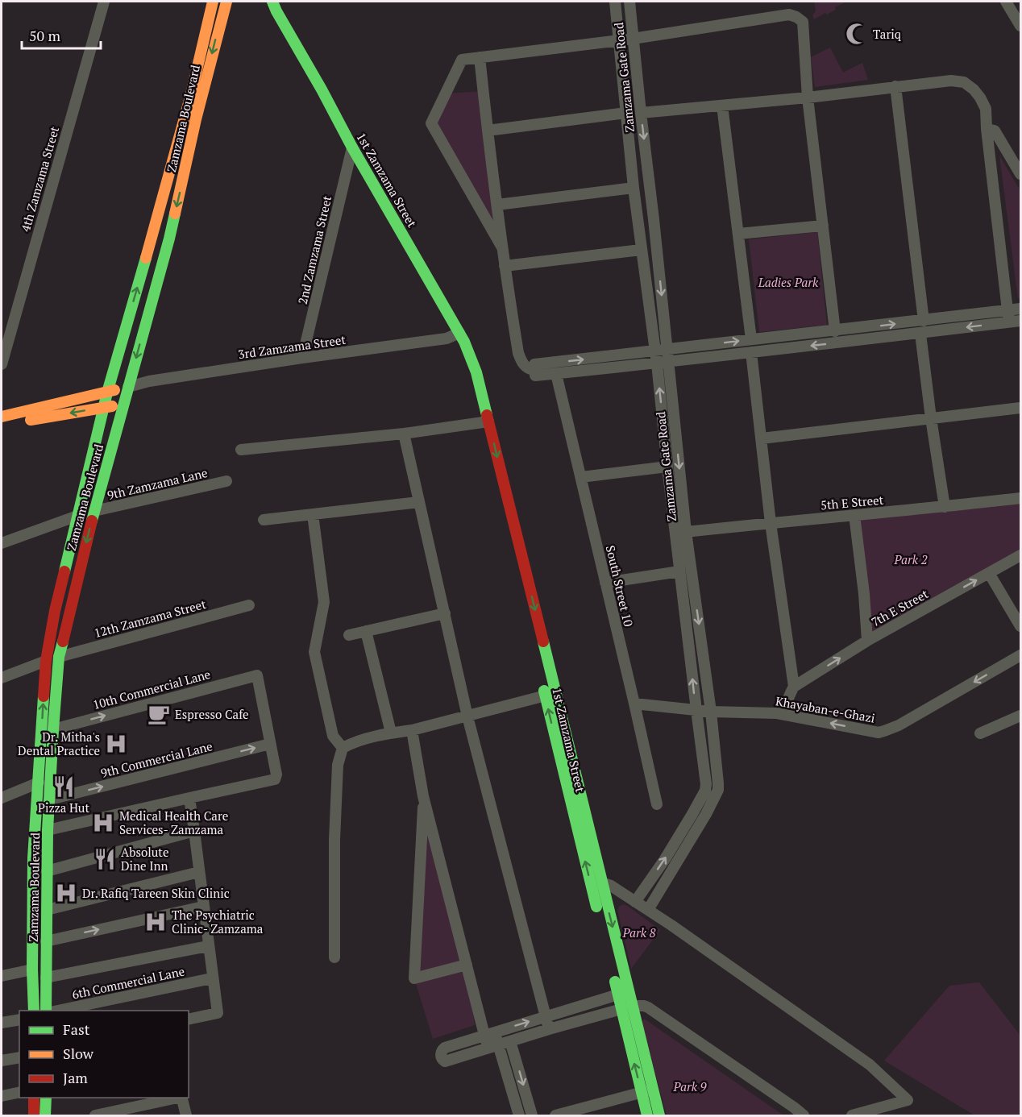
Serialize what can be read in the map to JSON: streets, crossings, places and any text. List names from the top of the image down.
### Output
{
  "streets": {
    "main road": ["Zamzama Boulevard", "1st Zamzama Street"],
    "street": [
      "Zamzama Gate Road",
      "4th Zamzama Street",
      "2nd Zamzama Street",
      "3rd Zamzama Street",
      "9th Zamzama Lane",
      "5th E Street",
      "South Street 10",
      "7th E Street",
      "12th Zamzama Street",
      "10th Commercial Lane",
      "Khayaban-e-Ghazi",
      "9th Commercial Lane",
      "6th Commercial Lane"
    ]
  },
  "crossings": [
    ["Zamzama Gate Road", "5th E Street"],
    ["Zamzama Gate Road", "Khayaban-e-Ghazi"],
    ["Zamzama Boulevard", "3rd Zamzama Street"],
    ["Zamzama Boulevard", "9th Zamzama Lane"],
    ["Zamzama Boulevard", "12th Zamzama Street"],
    ["Zamzama Boulevard", "10th Commercial Lane"],
    ["Zamzama Boulevard", "9th Commercial Lane"],
    ["1st Zamzama Street", "2nd Zamzama Street"],
    ["1st Zamzama Street", "3rd Zamzama Street"],
    ["2nd Zamzama Street", "3rd Zamzama Street"],
    ["South Street 10", "Khayaban-e-Ghazi"],
    ["10th Commercial Lane", "9th Commercial Lane"]
  ],
  "one_way": ["7th E Street", "Khayaban-e-Ghazi"],
  "parks": [
    "Ladies Park",
    "Park 2",
    "Park 8",
    "Park 9"
  ],
  "places": {
    "mosque": ["Tariq"],
    "cafe": ["Espresso Cafe"],
    "hospital": [
      "Dr. Mitha's Dental Practice",
      "Medical Health Care Services- Zamzama",
      "Dr. Rafiq Tareen Skin Clinic",
      "The Psychiatric Clinic- Zamzama"
    ],
    "restaurant": ["Pizza Hut", "Absolute Dine Inn"]
  },
  "legend": ["Fast", "Slow", "Jam"],
  "scale_bar": "50 m"
}
